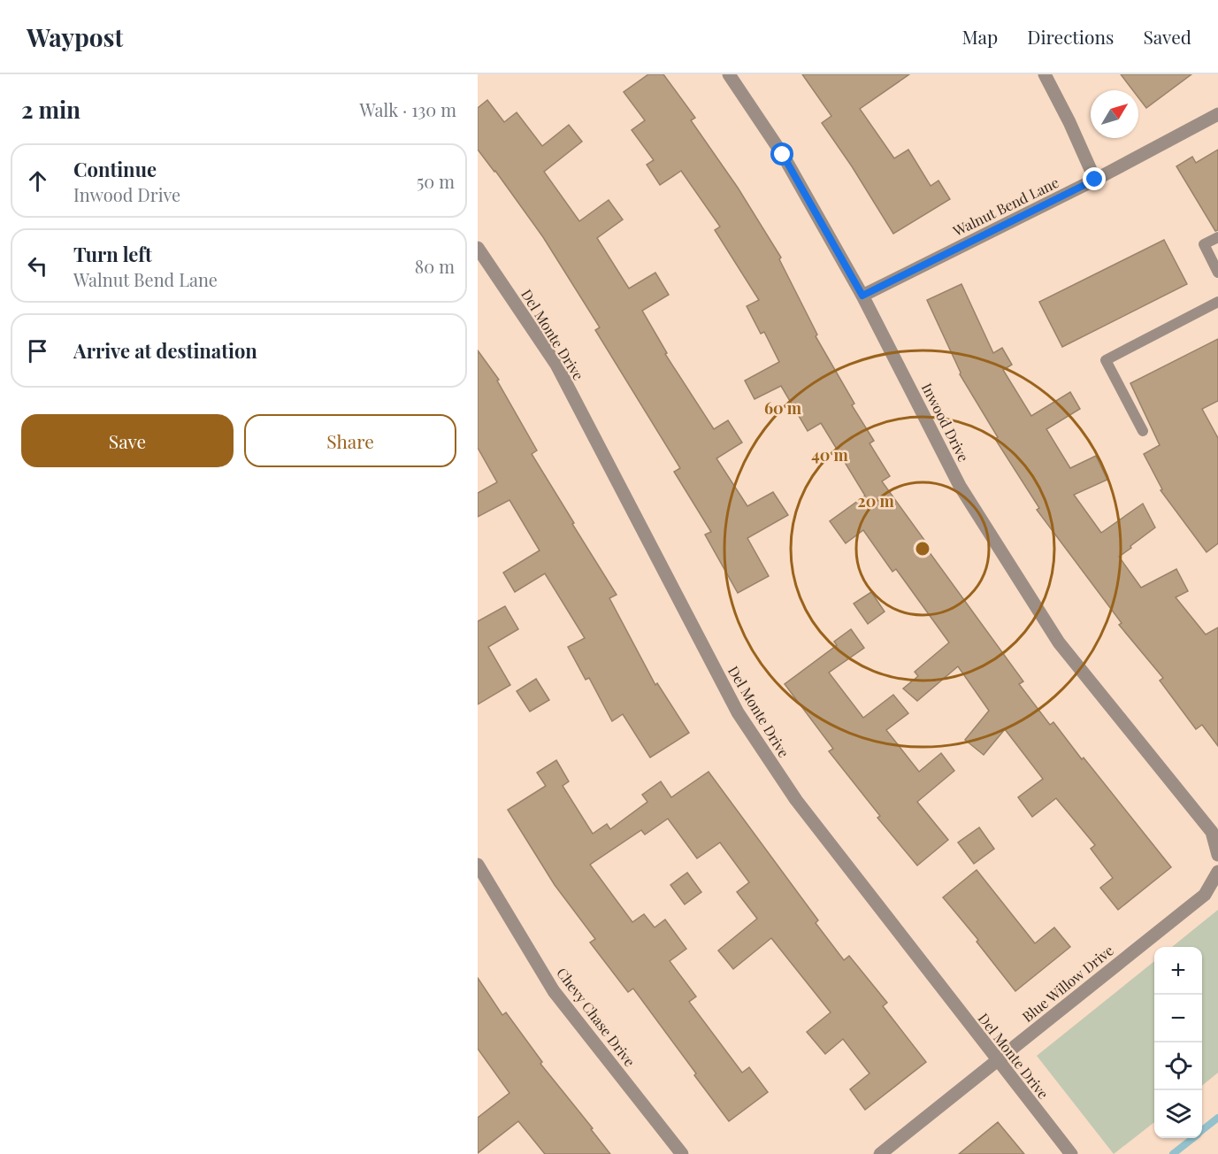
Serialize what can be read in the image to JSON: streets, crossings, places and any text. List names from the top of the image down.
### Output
{
  "streets": {
    "street": [
      "Walnut Bend Lane",
      "Del Monte Drive",
      "Inwood Drive",
      "Blue Willow Drive",
      "Chevy Chase Drive"
    ]
  },
  "crossings": [
    ["Walnut Bend Lane", "Inwood Drive"],
    ["Del Monte Drive", "Blue Willow Drive"]
  ],
  "north": "top right",
  "page": {
    "header": "Waypost",
    "nav": ["Map", "Directions", "Saved"],
    "heading": ["2 min", "Walk · 130 m"],
    "list": [
      ["Continue", "Inwood Drive", "50 m"],
      ["Turn left", "Walnut Bend Lane", "80 m"],
      "Arrive at destination"
    ],
    "buttons": ["Save", "Share"],
    "map_buttons": ["+", "−"]
  },
  "rings": ["60 m", "40 m", "20 m"]
}
